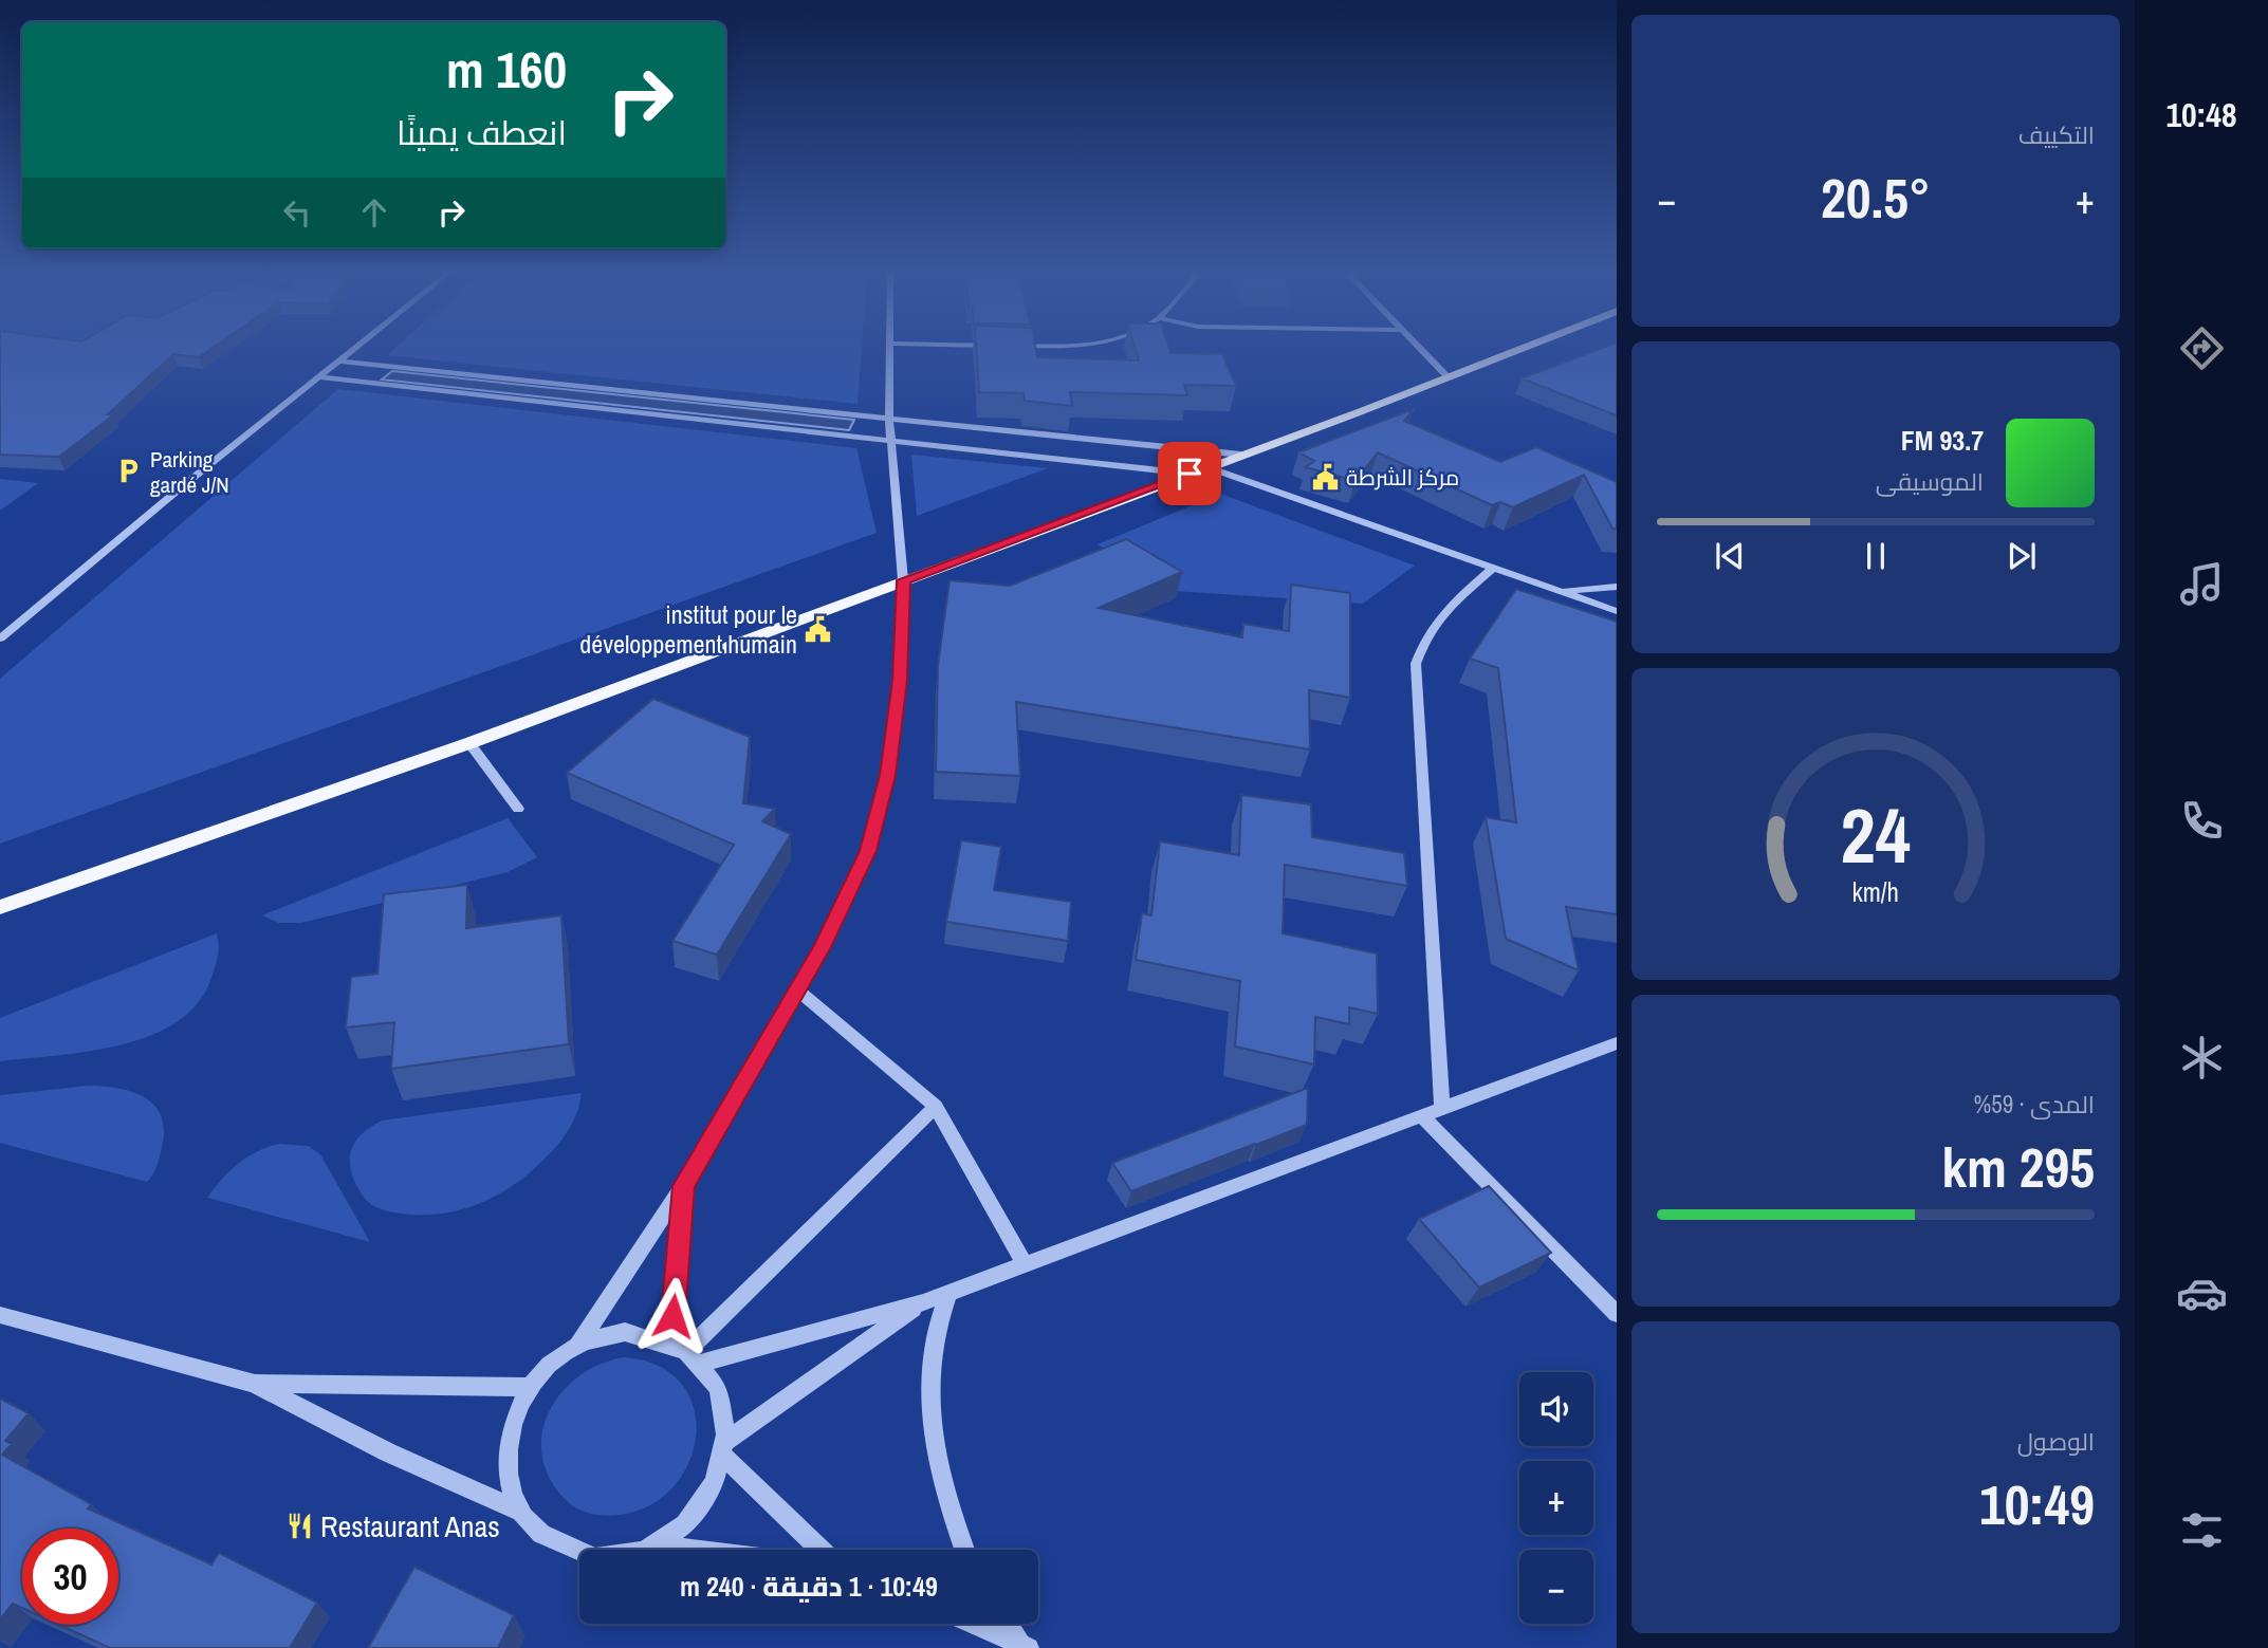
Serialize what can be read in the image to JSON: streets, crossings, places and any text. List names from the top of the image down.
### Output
{
  "places": {
    "parking": ["Parking gardé J/N"],
    "public building": ["مركز الشرطة", "institut pour le développement humain"],
    "restaurant": ["Restaurant Anas"]
  },
  "page": {
    "tabs": "10:48",
    "tile": [
      "التكييف",
      ["المدى · 59%", "295 km"],
      ["الوصول", "10:49"]
    ],
    "turn": ["160 m", "انعطف يمينًا"],
    "heat": ["−", "20.5°", "+"],
    "song": ["93.7 FM", "الموسيقى"],
    "map_buttons": ["+", "−"],
    "limit": "30",
    "trip": "10:49 · 1 دقيقة · 240 m",
    "gauge": ["24", "km/h"]
  }
}
